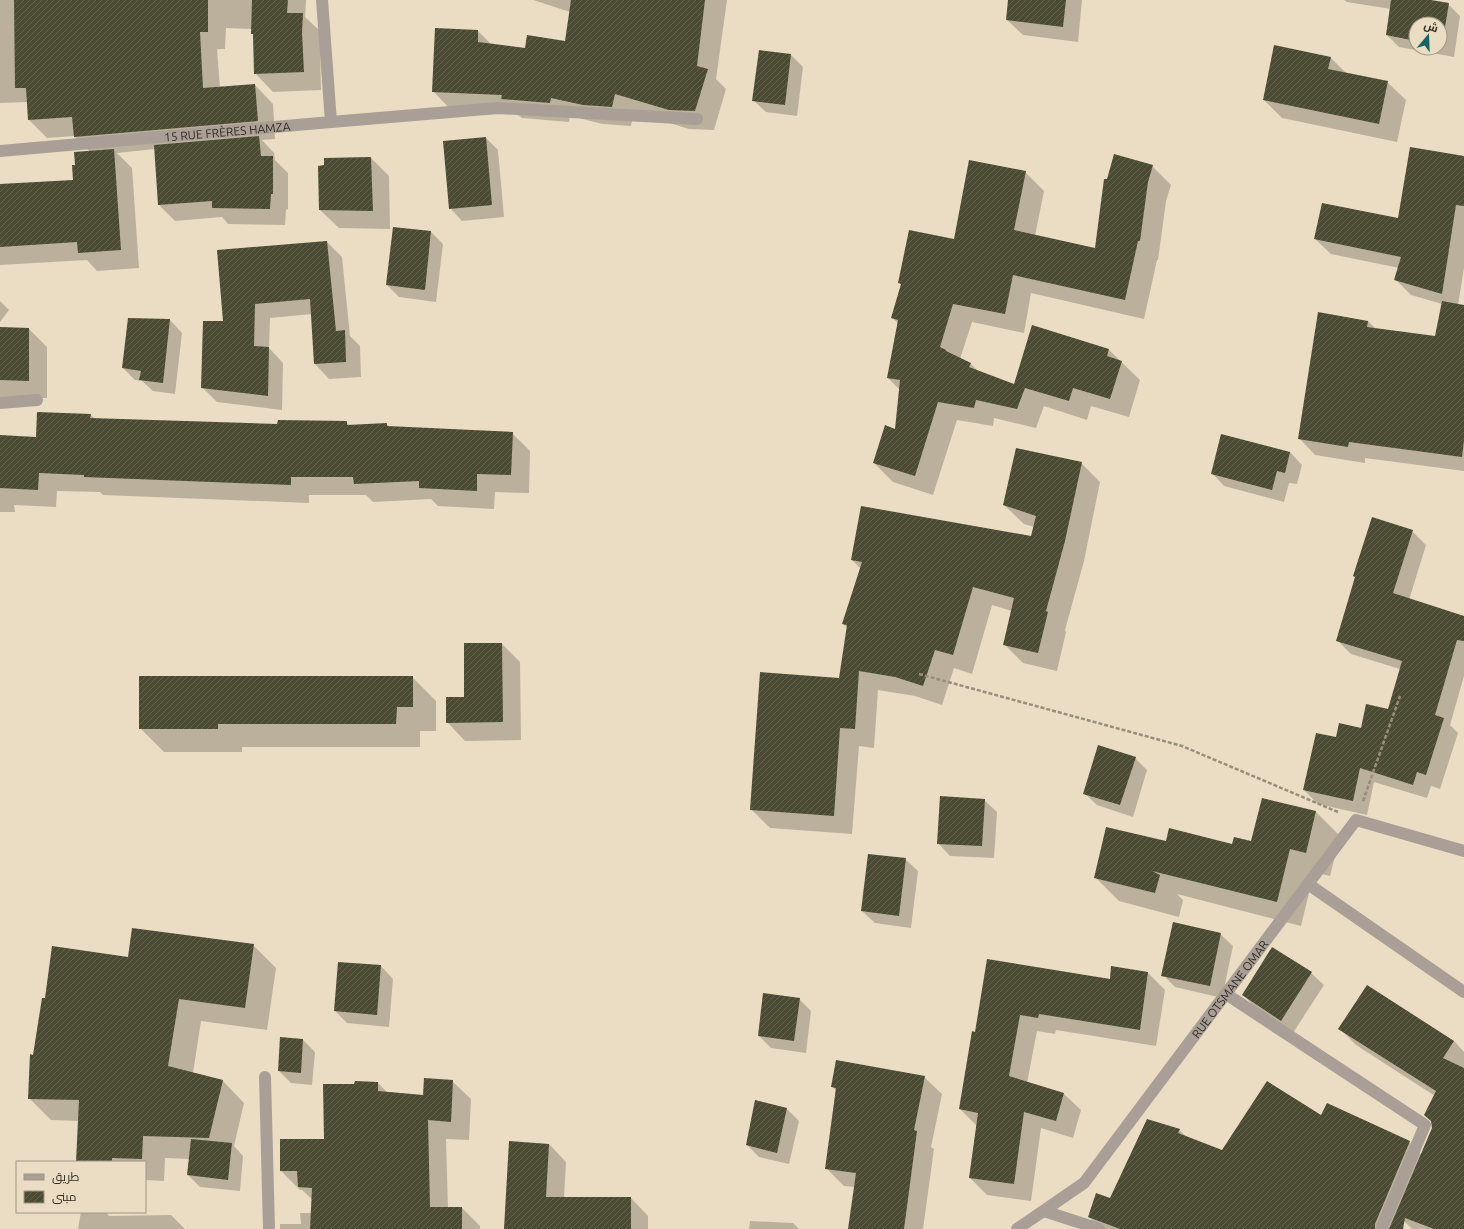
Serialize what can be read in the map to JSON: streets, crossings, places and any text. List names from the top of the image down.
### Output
{
  "streets": {
    "street": ["15 RUE FRÈRES HAMZA", "RUE OTSMANE OMAR"]
  },
  "legend": ["طريق", "مبنى"],
  "north": "top"
}
